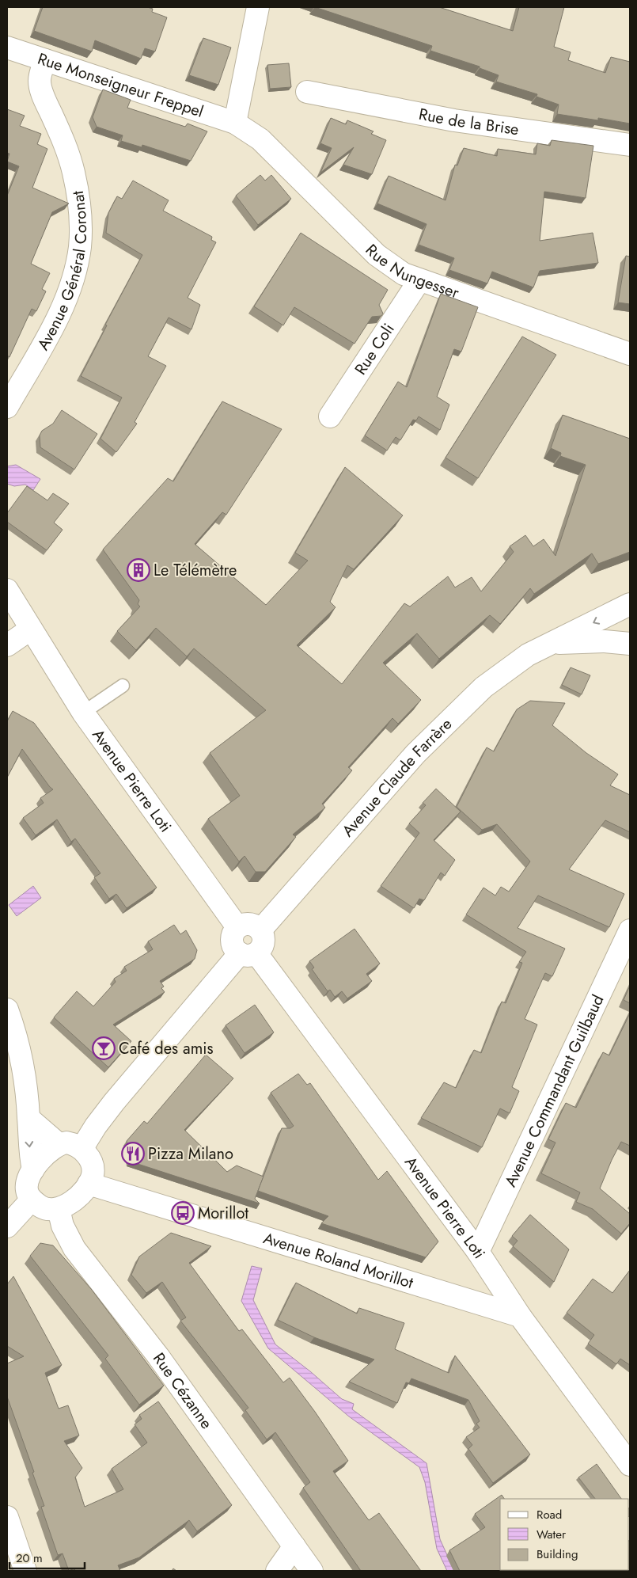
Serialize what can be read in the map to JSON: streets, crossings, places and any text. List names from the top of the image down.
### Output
{
  "streets": {
    "street": [
      "Rue Monseigneur Freppel",
      "Rue de la Brise",
      "Rue Nungesser",
      "Avenue Général Coronat",
      "Rue Coli",
      "Avenue Claude Farrère",
      "Avenue Pierre Loti",
      "Avenue Commandant Guilbaud",
      "Avenue Roland Morillot",
      "Rue Cézanne"
    ]
  },
  "crossings": [
    ["Rue Monseigneur Freppel", "Rue Nungesser"],
    ["Rue Monseigneur Freppel", "Avenue Général Coronat"],
    ["Rue Nungesser", "Rue Coli"],
    ["Avenue Claude Farrère", "Avenue Pierre Loti"],
    ["Avenue Pierre Loti", "Avenue Commandant Guilbaud"],
    ["Avenue Pierre Loti", "Avenue Roland Morillot"],
    ["Avenue Roland Morillot", "Rue Cézanne"]
  ],
  "places": {
    "building": ["Le Télémètre"],
    "bar": ["Café des amis"],
    "restaurant": ["Pizza Milano"],
    "bus stop": ["Morillot"]
  },
  "legend": ["Road", "Water", "Building"],
  "scale_bar": "20 m"
}
